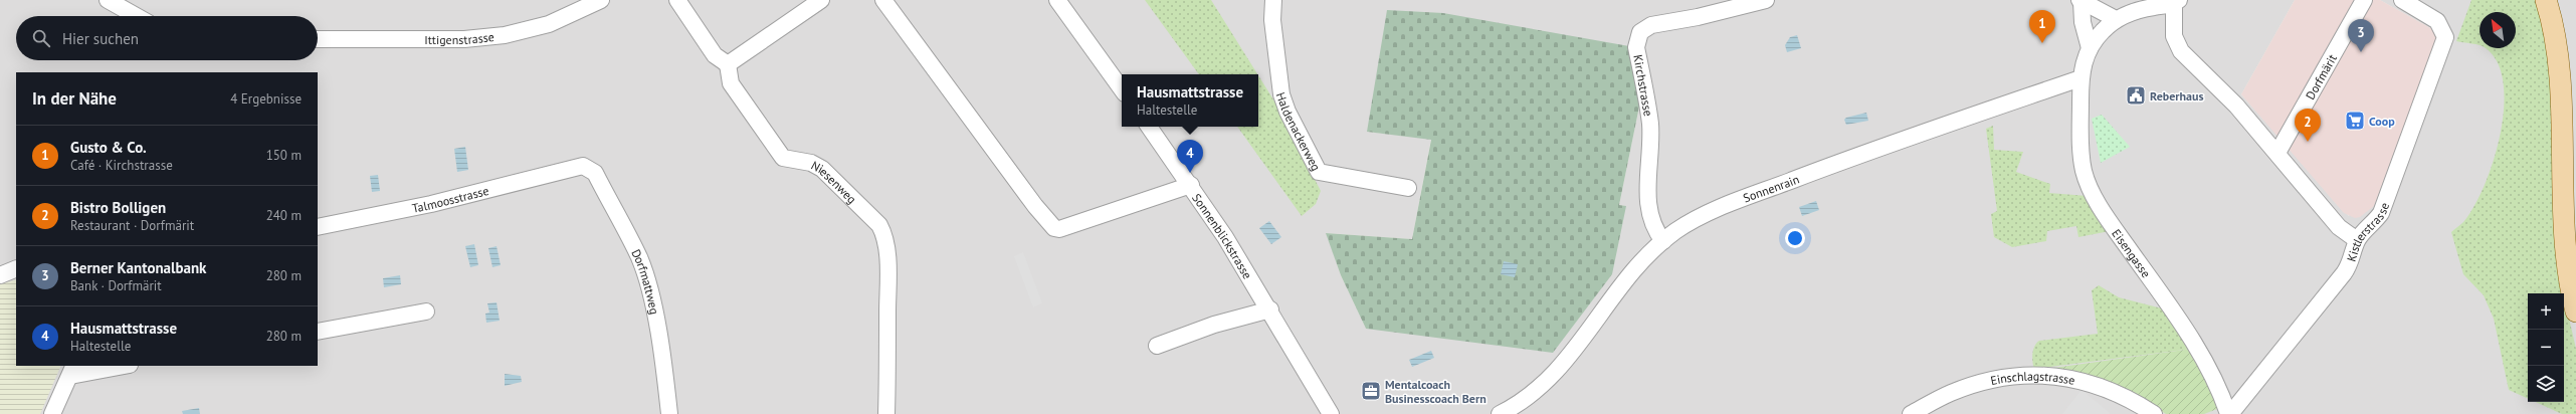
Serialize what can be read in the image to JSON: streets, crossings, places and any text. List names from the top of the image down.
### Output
{
  "streets": {
    "street": [
      "Ittigenstrasse",
      "Dorfmärit",
      "Kirchstrasse",
      "Haldenackerweg",
      "Niesenweg",
      "Sonnenrain",
      "Talmoosstrasse",
      "Kistlerstrasse",
      "Sonnenblickstrasse",
      "Eisengasse",
      "Dorfmattweg",
      "Einschlagstrasse"
    ]
  },
  "crossings": [
    ["Kirchstrasse", "Sonnenrain"],
    ["Sonnenrain", "Eisengasse"],
    ["Talmoosstrasse", "Dorfmattweg"],
    ["Kistlerstrasse", "Eisengasse"]
  ],
  "places": {
    "public building": ["Reberhaus"],
    "supermarket": ["Coop"],
    "office": ["Mentalcoach Businesscoach Bern"]
  },
  "north": "top left",
  "page": {
    "pins": [
      "1",
      "3",
      "2",
      "4"
    ],
    "search": "Hier suchen",
    "heading": ["In der Nähe", "4 Ergebnisse"],
    "popup": ["Hausmattstrasse", "Haltestelle"],
    "list": [
      {
        "mark": "1",
        "name": "Gusto & Co.",
        "note": "Café · Kirchstrasse",
        "value": "150 m"
      },
      {
        "mark": "2",
        "name": "Bistro Bolligen",
        "note": "Restaurant · Dorfmärit",
        "value": "240 m"
      },
      {
        "mark": "3",
        "name": "Berner Kantonalbank",
        "note": "Bank · Dorfmärit",
        "value": "280 m"
      },
      {
        "mark": "4",
        "name": "Hausmattstrasse",
        "note": "Haltestelle",
        "value": "280 m"
      }
    ],
    "map_buttons": ["+", "−"]
  }
}
